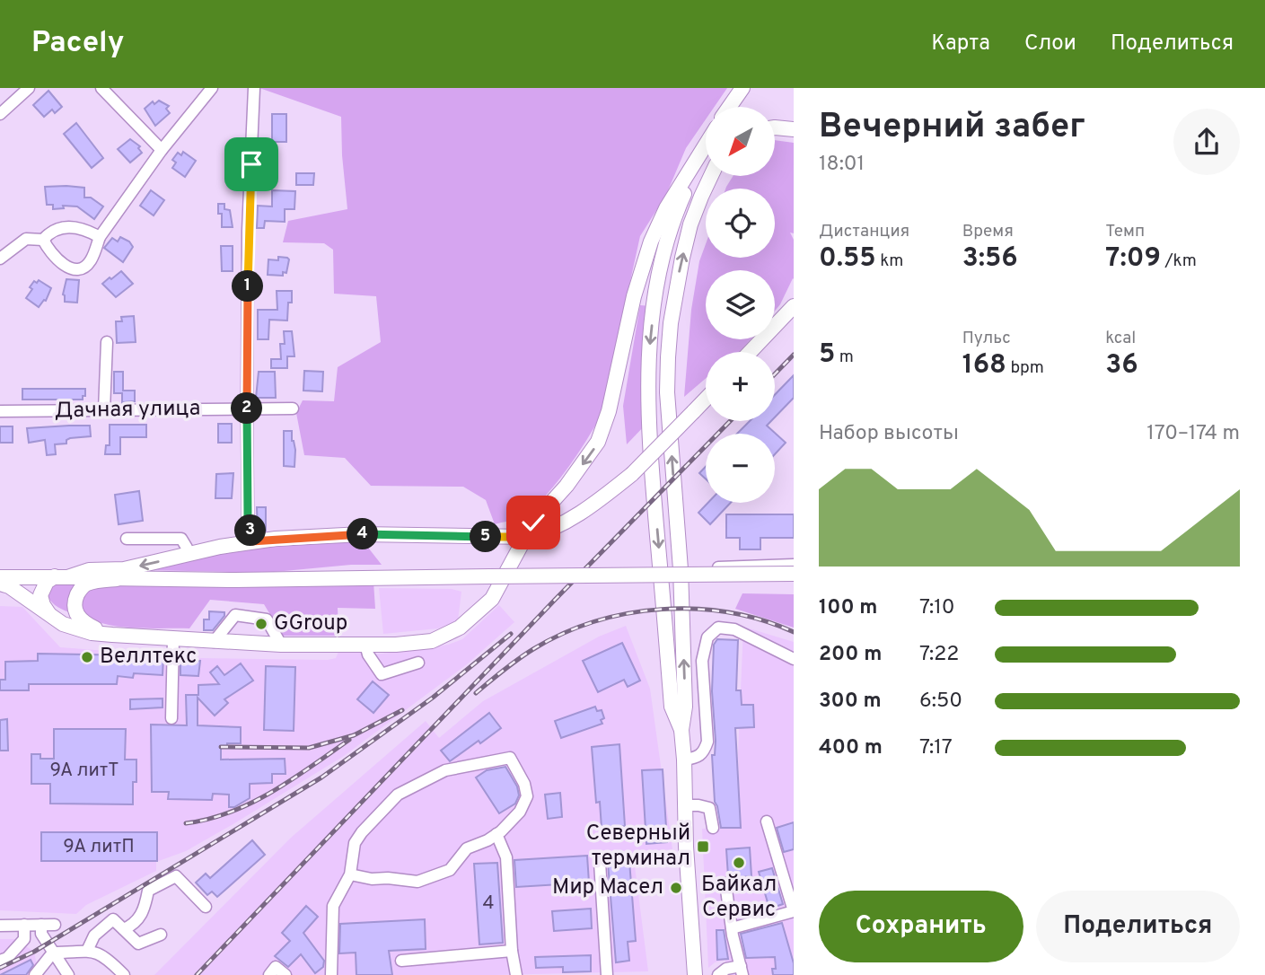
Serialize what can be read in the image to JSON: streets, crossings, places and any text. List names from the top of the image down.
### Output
{
  "streets": {
    "street": ["Дачная улица"]
  },
  "places": {
    "other": [
      "GGroup",
      "Веллтекс",
      "Байкал Сервис",
      "Мир Масел"
    ],
    "transit": ["Северный терминал"]
  },
  "house_numbers": ["9А литТ", "9А литП", "4"],
  "north": "bottom left",
  "page": {
    "header": "Pacely",
    "nav": ["Карта", "Слои", "Поделиться"],
    "heading": ["Вечерний забег", "18:01"],
    "map_buttons": ["+", "−"],
    "stats": [
      ["Дистанция", "0.55 km"],
      ["Время", "3:56"],
      ["Темп", "7:09 /km"],
      ["5 m"],
      ["Пульс", "168 bpm"],
      ["kcal", "36"]
    ],
    "pins": [
      "1",
      "2",
      "3",
      "4",
      "5"
    ],
    "chart": ["Набор высоты", "170–174 m"],
    "list": [
      {
        "name": "100 m",
        "note": "7:10"
      },
      {
        "name": "200 m",
        "note": "7:22"
      },
      {
        "name": "300 m",
        "note": "6:50"
      },
      {
        "name": "400 m",
        "note": "7:17"
      }
    ],
    "buttons": ["Сохранить", "Поделиться"]
  }
}
